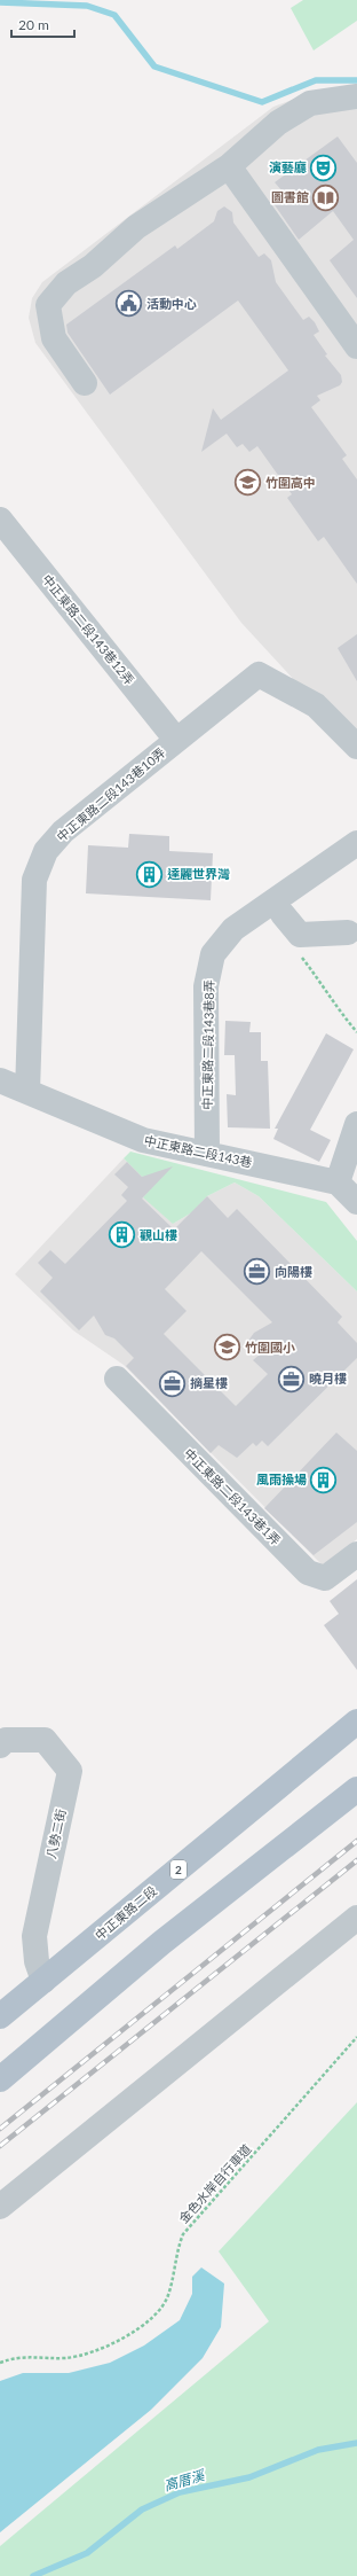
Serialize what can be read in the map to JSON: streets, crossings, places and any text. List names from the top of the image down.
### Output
{
  "streets": {
    "main road": ["2", "中正東路二段"],
    "street": [
      "中正東路二段143巷12弄",
      "中正東路二段143巷10弄",
      "中正東路二段143巷8弄",
      "中正東路二段143巷",
      "中正東路二段143巷1弄",
      "八勢二街"
    ],
    "path": ["金色水岸自行車道"]
  },
  "crossings": [
    ["中正東路二段143巷12弄", "中正東路二段143巷10弄"],
    ["中正東路二段143巷10弄", "中正東路二段143巷"],
    ["中正東路二段143巷8弄", "中正東路二段143巷"],
    ["八勢二街", "中正東路二段"]
  ],
  "water": ["高厝溪"],
  "places": {
    "theatre": ["演藝廳"],
    "library": ["圖書館"],
    "public building": ["活動中心"],
    "school or university": ["竹圍高中", "竹圍國小"],
    "building": ["達麗世界灣", "觀山樓", "風雨操場"],
    "office": ["向陽樓", "曉月樓", "摘星樓"]
  },
  "scale_bar": "20 m"
}
